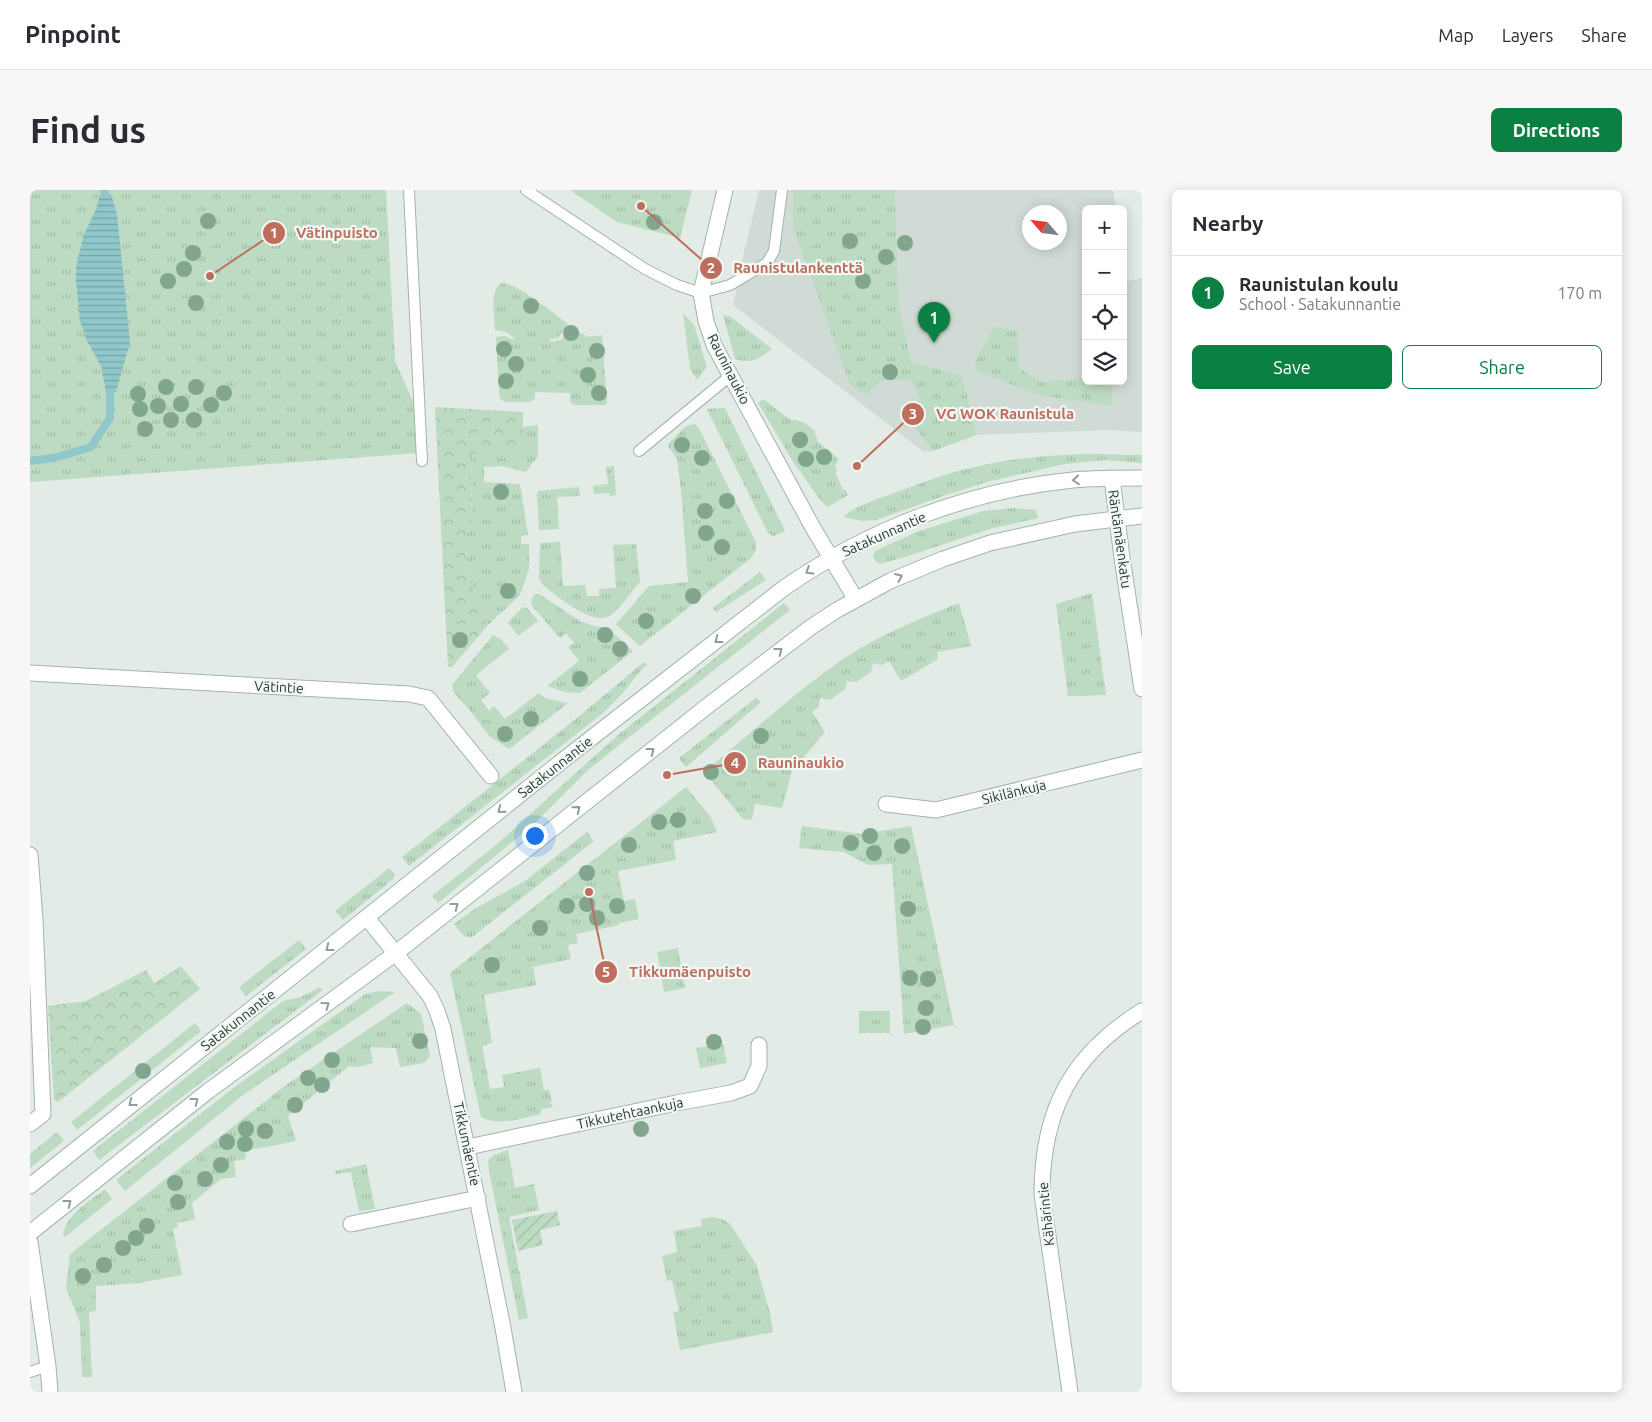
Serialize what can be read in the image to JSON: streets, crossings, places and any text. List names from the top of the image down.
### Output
{
  "streets": {
    "street": [
      "Rauninaukio",
      "Satakunnantie",
      "Räntämäenkatu",
      "Vätintie",
      "Sikilänkuja",
      "Tikkutehtaankuja",
      "Tikkumäentie",
      "Kähärintie"
    ]
  },
  "crossings": [
    ["Rauninaukio", "Satakunnantie"],
    ["Satakunnantie", "Räntämäenkatu"],
    ["Satakunnantie", "Tikkumäentie"],
    ["Tikkutehtaankuja", "Tikkumäentie"]
  ],
  "places": [
    "Raunistulankenttä",
    "Vätinpuisto",
    "VG WOK Raunistula",
    "Rauninaukio",
    "Tikkumäenpuisto"
  ],
  "north": "top left",
  "page": {
    "header": "Pinpoint",
    "nav": ["Map", "Layers", "Share"],
    "buttons": [
      "Directions",
      ["Save", "Share"]
    ],
    "title": "Find us",
    "heading": "Nearby",
    "map_buttons": ["+", "−"],
    "list": [
      {
        "mark": "1",
        "name": "Raunistulan koulu",
        "note": "School · Satakunnantie",
        "value": "170 m"
      }
    ],
    "pins": "1"
  }
}
